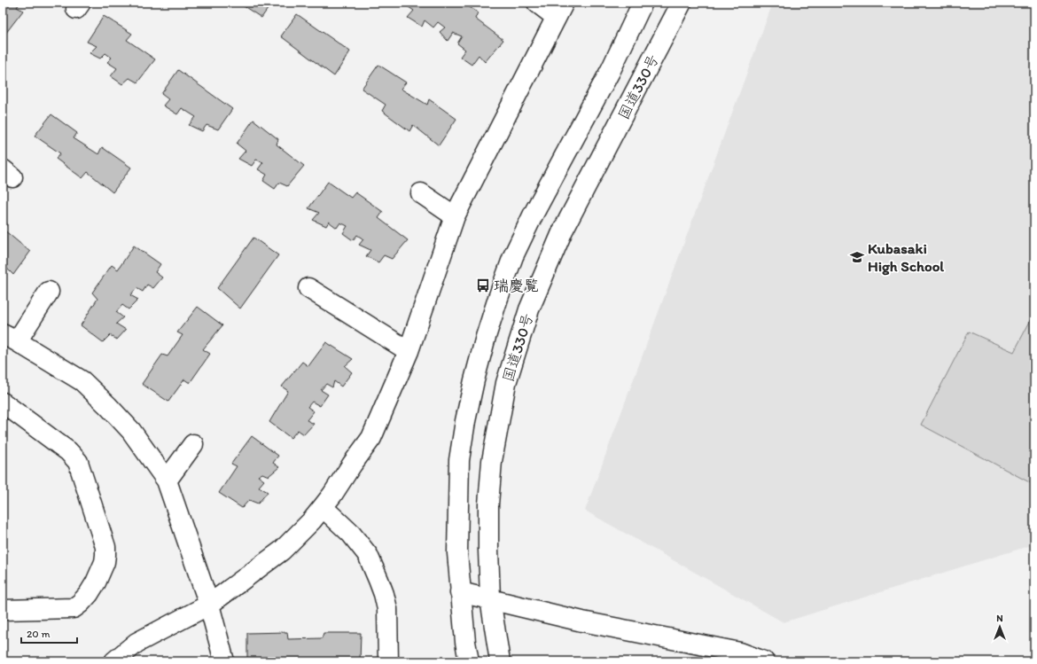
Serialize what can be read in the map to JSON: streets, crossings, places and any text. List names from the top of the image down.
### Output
{
  "streets": {
    "main road": ["国道330号"]
  },
  "places": {
    "school or university": ["Kubasaki High School"],
    "bus stop": ["瑞慶覧"]
  },
  "scale_bar": "20 m",
  "north": "top"
}
